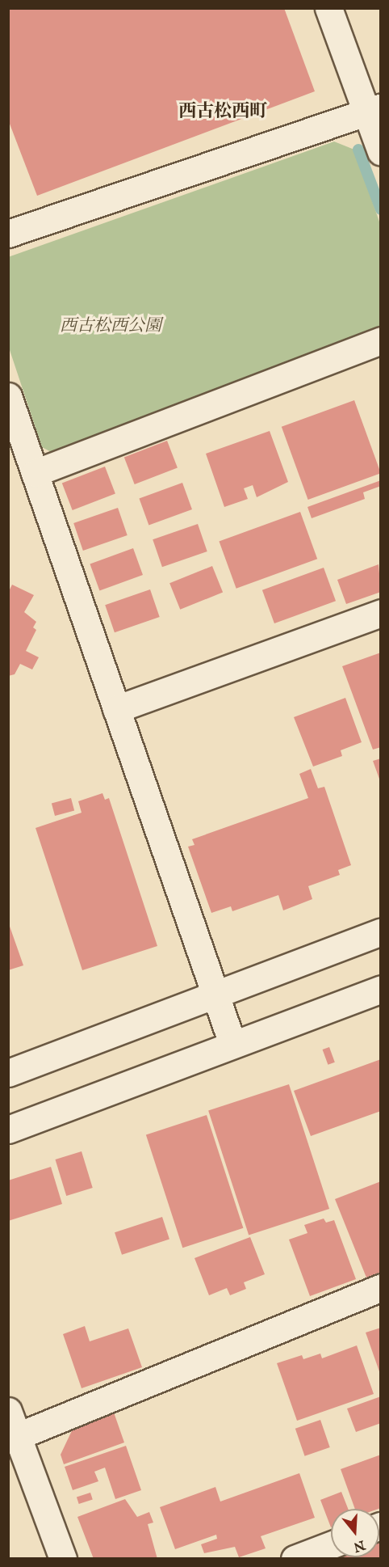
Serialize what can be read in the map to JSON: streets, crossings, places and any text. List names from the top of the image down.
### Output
{
  "districts": ["西古松西町"],
  "parks": ["西古松西公園"],
  "north": "bottom"
}
